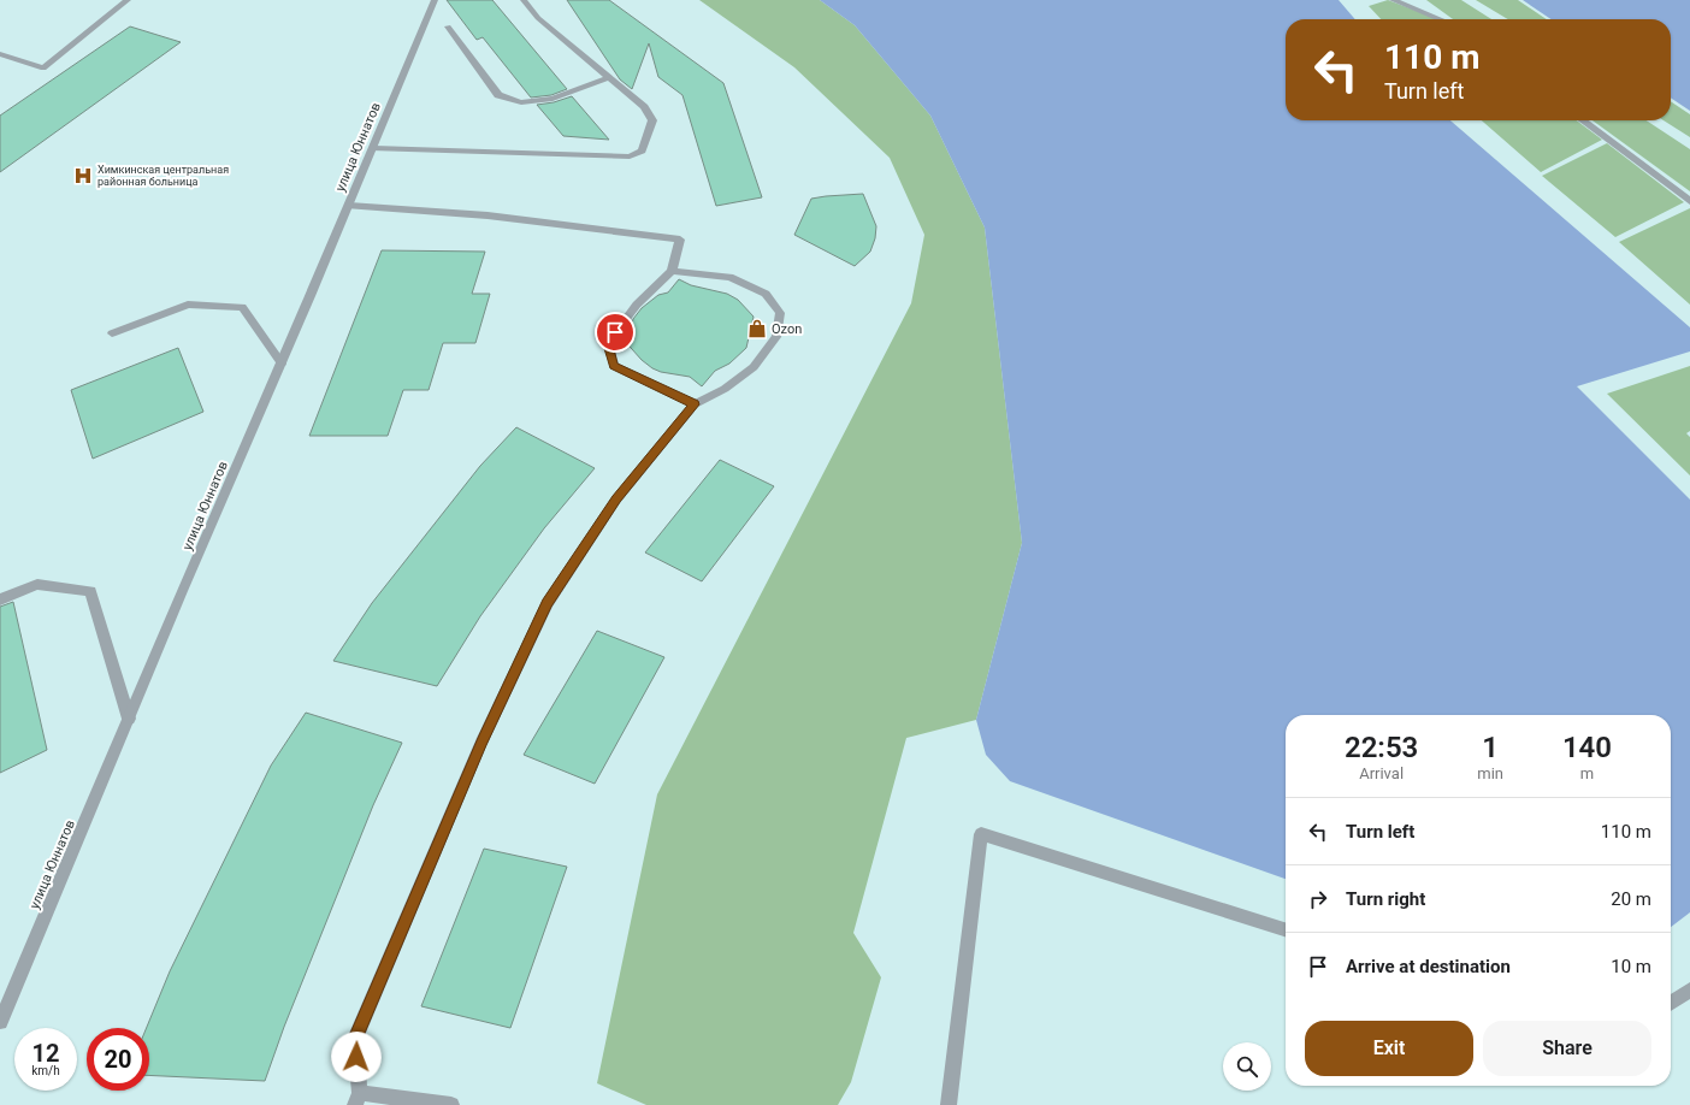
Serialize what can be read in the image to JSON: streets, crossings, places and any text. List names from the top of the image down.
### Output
{
  "streets": {
    "street": ["улица Юннатов"]
  },
  "places": {
    "hospital": ["Химкинская центральная районная больница"],
    "shop": ["Ozon"]
  },
  "page": {
    "turn": ["110 m", "Turn left"],
    "eta": [
      "22:53",
      "Arrival",
      "1",
      "min",
      "140",
      "m"
    ],
    "list": [
      {
        "name": "Turn left",
        "value": "110 m"
      },
      {
        "name": "Turn right",
        "value": "20 m"
      },
      {
        "name": "Arrive at destination",
        "value": "10 m"
      }
    ],
    "buttons": ["Exit", "Share"],
    "speed": "12 km/h",
    "limit": "20"
  }
}
